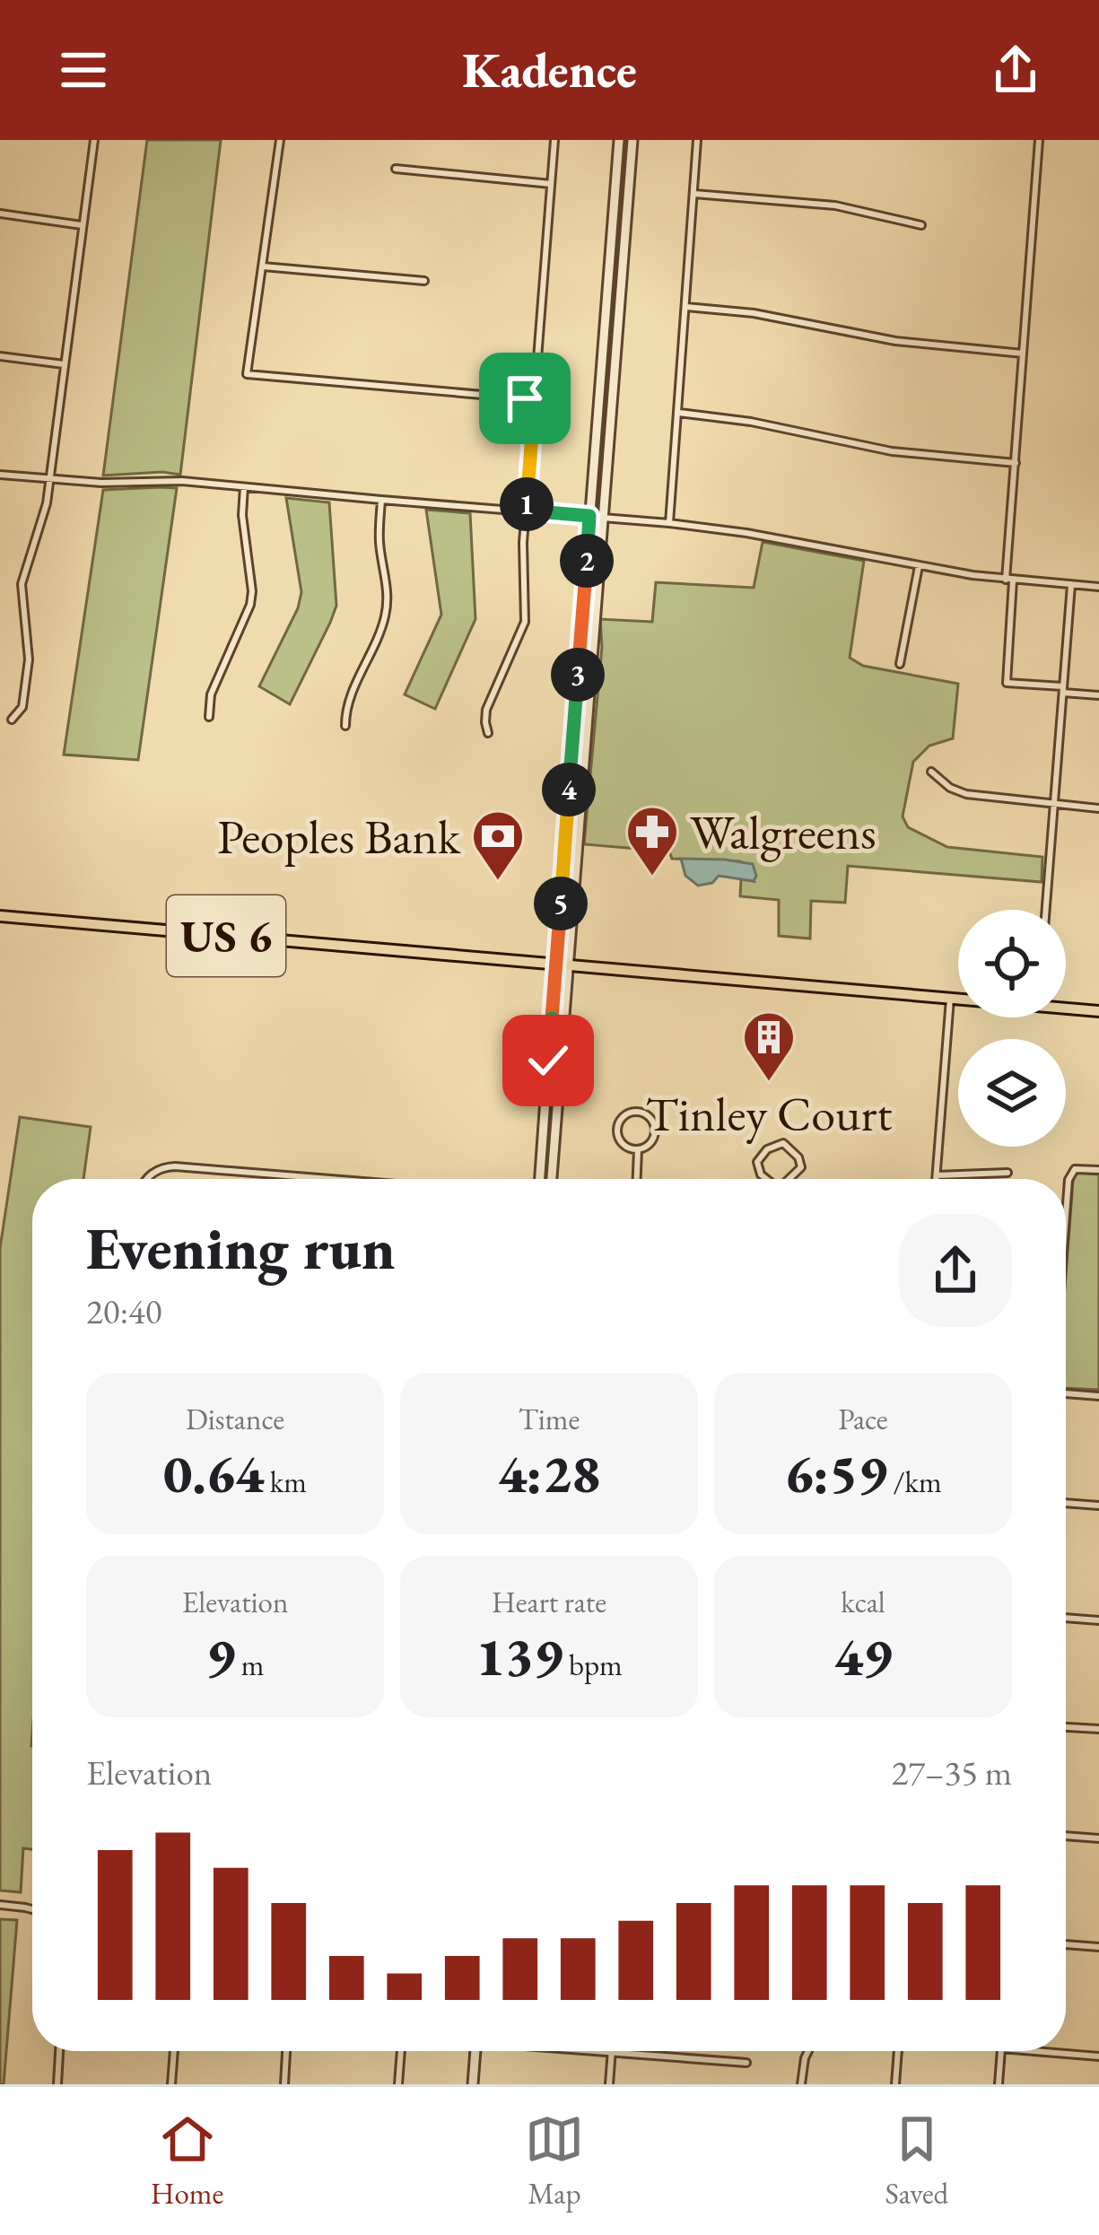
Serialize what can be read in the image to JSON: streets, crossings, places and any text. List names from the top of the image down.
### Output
{
  "streets": {
    "main road": ["US 6"]
  },
  "places": {
    "pharmacy": ["Walgreens"],
    "bank": ["Peoples Bank"],
    "building": ["Tinley Court"]
  },
  "page": {
    "header": "Kadence",
    "pins": [
      "1",
      "2",
      "3",
      "4",
      "5"
    ],
    "heading": ["Evening run", "20:40"],
    "stats": [
      ["Distance", "0.64 km"],
      ["Time", "4:28"],
      ["Pace", "6:59 /km"],
      ["Elevation", "9 m"],
      ["Heart rate", "139 bpm"],
      ["kcal", "49"]
    ],
    "chart": ["Elevation", "27–35 m"],
    "tabs": ["Home", "Map", "Saved"]
  }
}
